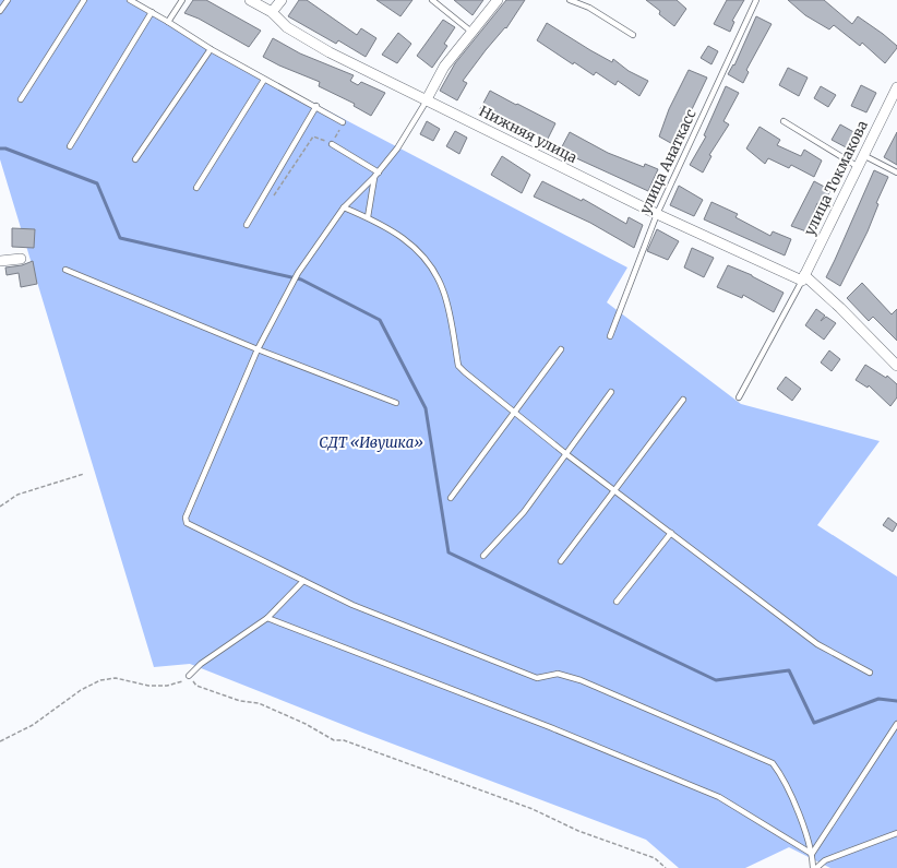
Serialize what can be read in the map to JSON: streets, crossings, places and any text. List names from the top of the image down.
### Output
{
  "streets": {
    "street": ["Нижняя улица", "улица Токмакова"],
    "lane": ["улица Анаткасс"]
  },
  "crossings": [
    ["Нижняя улица", "улица Анаткасс"],
    ["Нижняя улица", "улица Токмакова"]
  ],
  "parks": ["СДТ «Ивушка»"]
}
